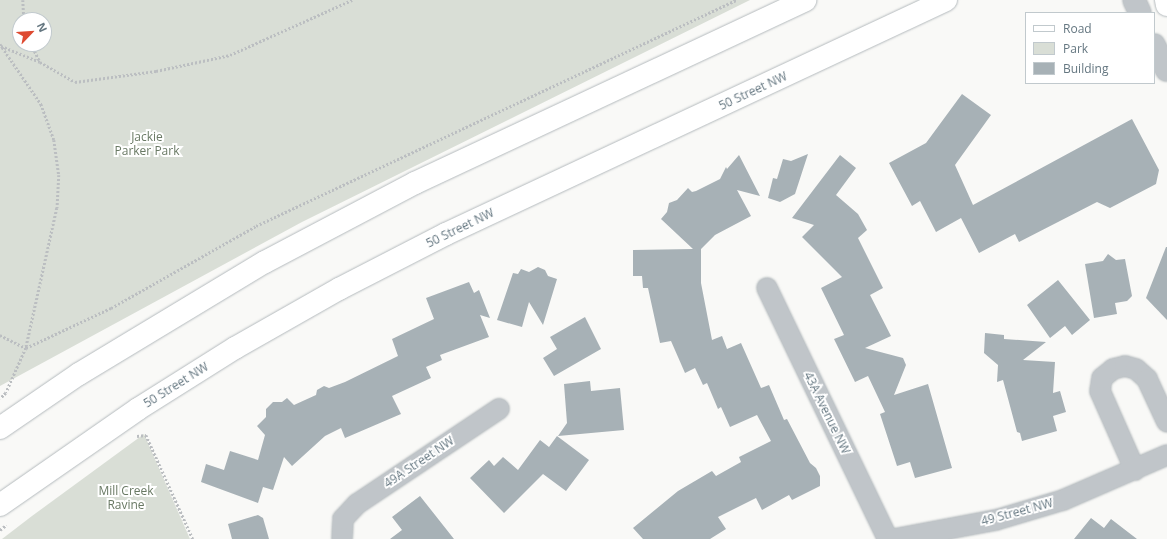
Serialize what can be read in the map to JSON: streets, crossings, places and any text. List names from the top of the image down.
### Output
{
  "streets": {
    "main road": ["50 Street NW"],
    "street": ["43A Avenue NW", "49A Street NW", "49 Street NW"]
  },
  "parks": ["Jackie Parker Park", "Mill Creek Ravine"],
  "legend": ["Road", "Park", "Building"],
  "north": "top right"
}
